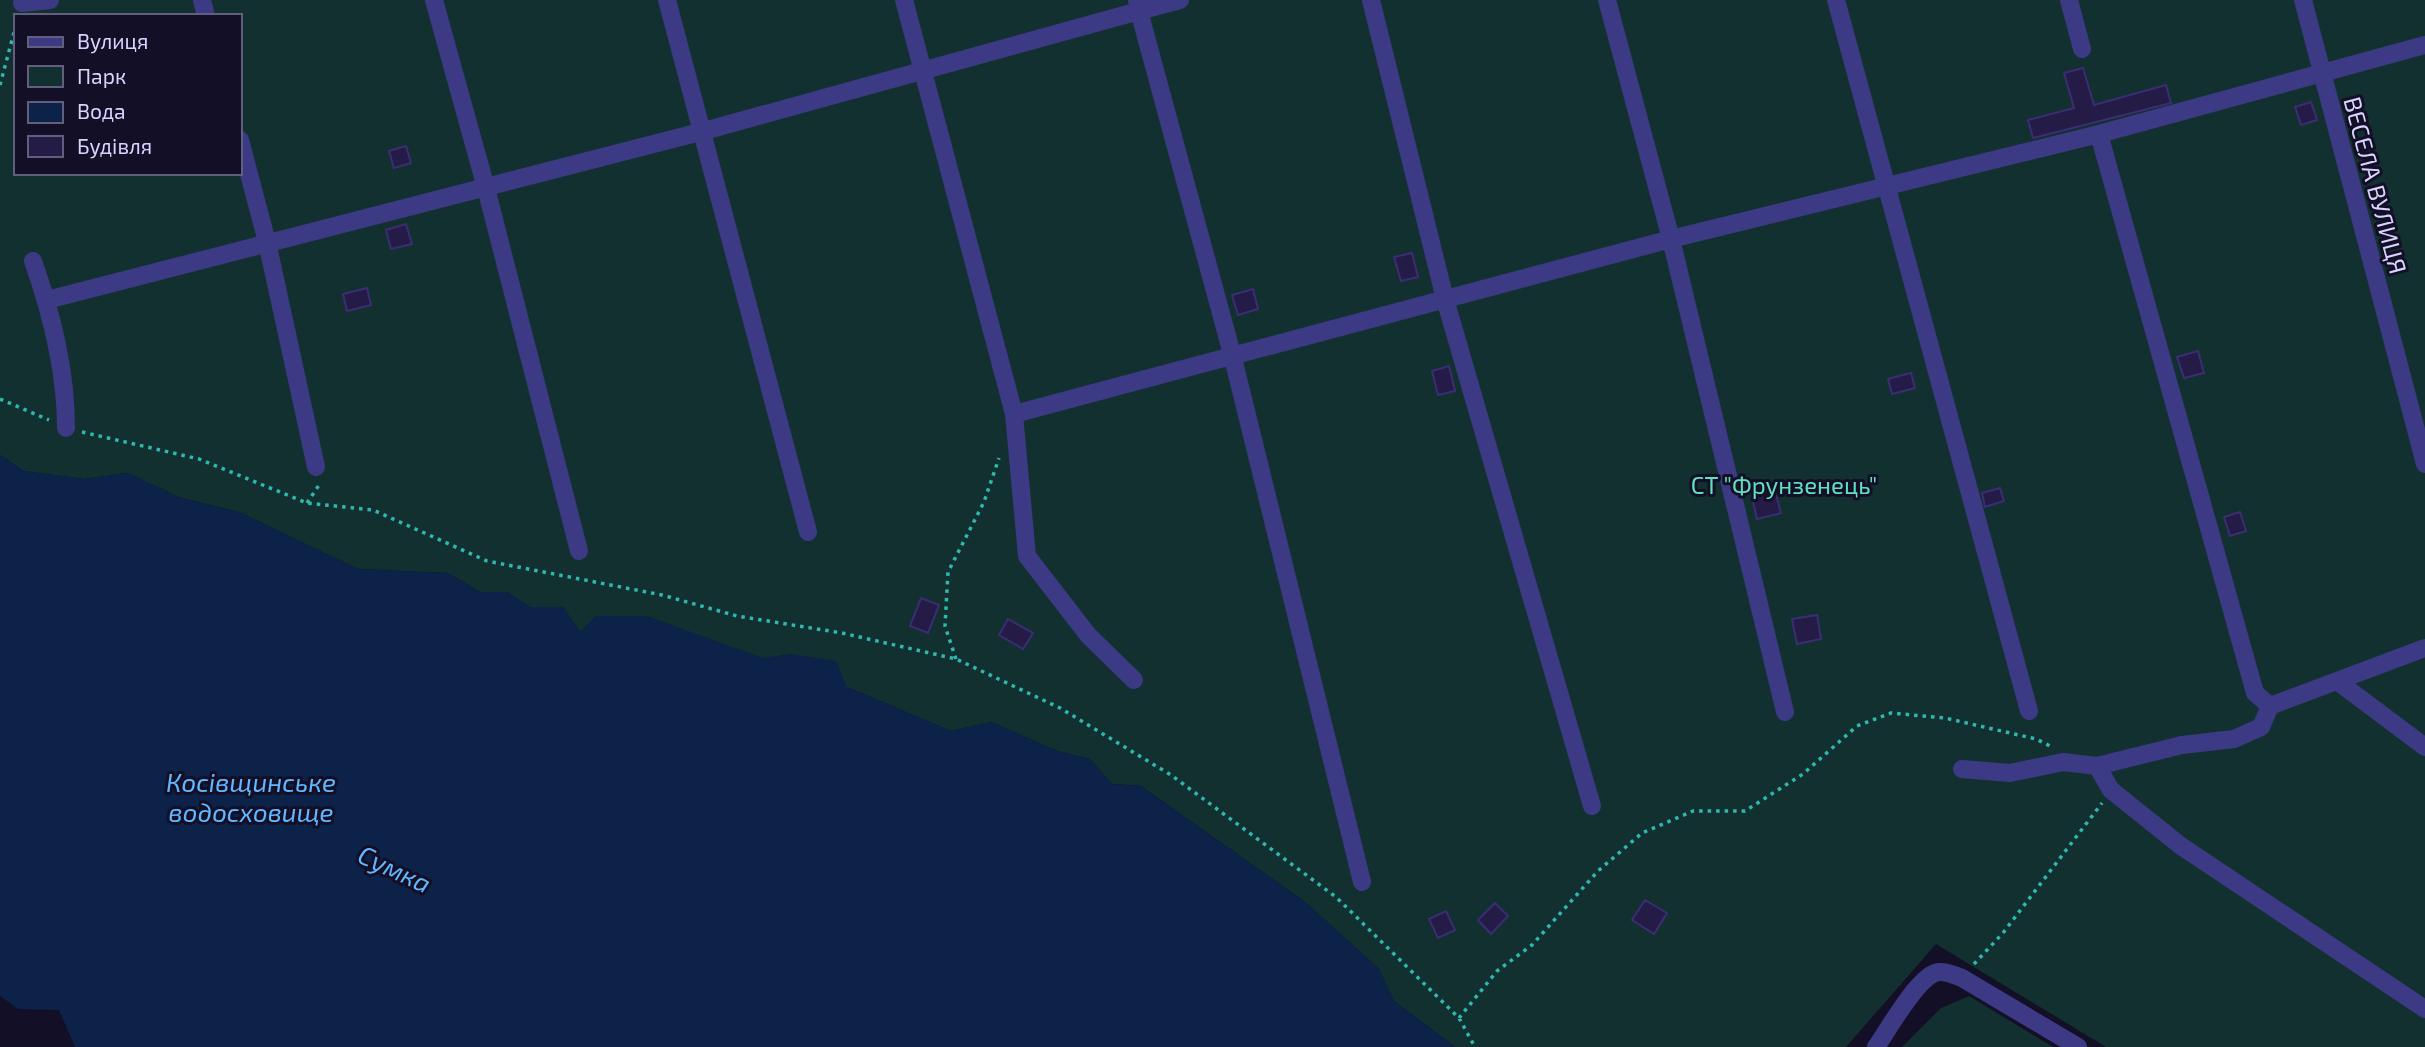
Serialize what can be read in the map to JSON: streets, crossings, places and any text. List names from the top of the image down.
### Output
{
  "streets": {
    "street": ["ВЕСЕЛА ВУЛИЦЯ"]
  },
  "water": ["Косівщинське водосховище", "Сумка"],
  "parks": ["СТ \"Фрунзенець\""],
  "legend": [
    "Вулиця",
    "Парк",
    "Вода",
    "Будівля"
  ]
}
